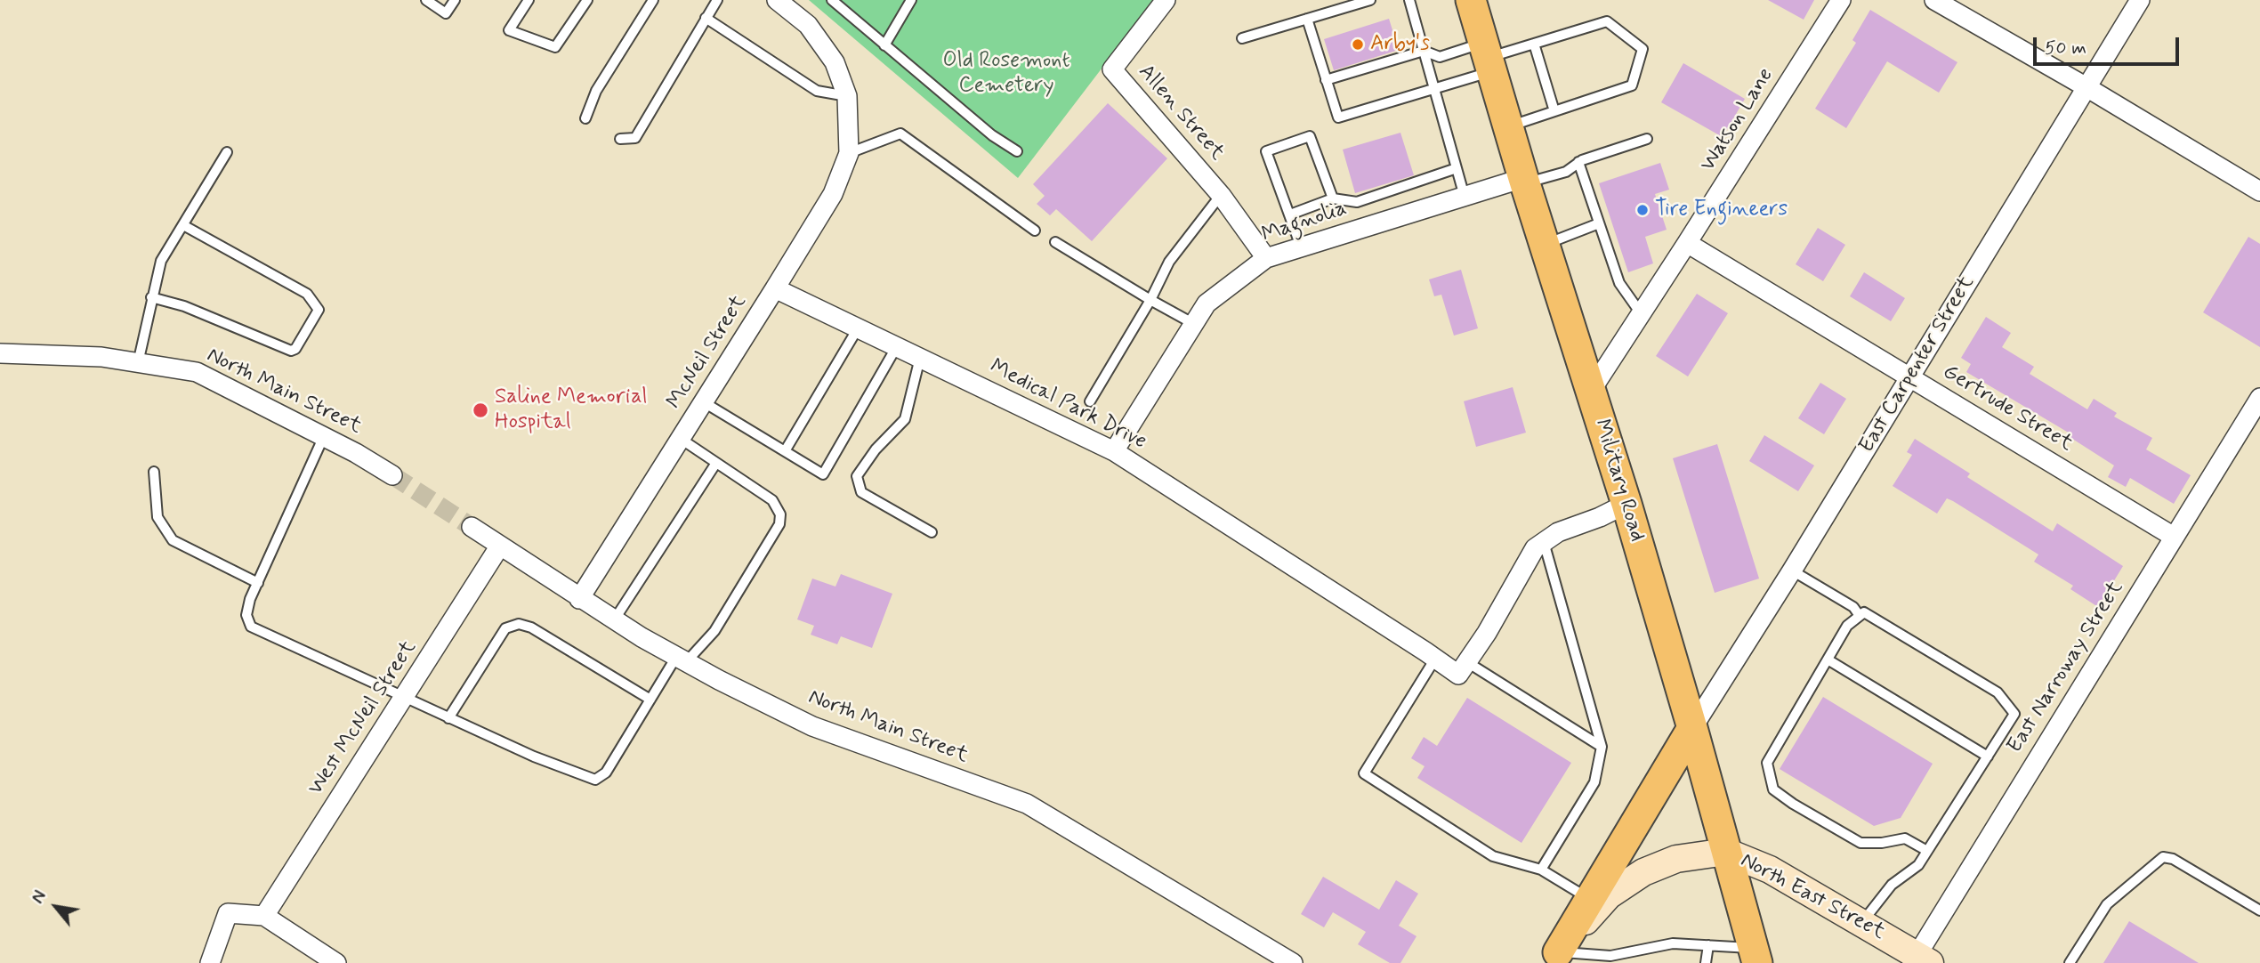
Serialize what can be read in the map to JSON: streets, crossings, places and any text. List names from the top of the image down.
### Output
{
  "streets": {
    "main road": ["Military Road", "North East Street"],
    "street": [
      "Allen Street",
      "Watson Lane",
      "Magnolia",
      "McNeil Street",
      "East Carpenter Street",
      "North Main Street",
      "Medical Park Drive",
      "Gertrude Street",
      "East Narroway Street",
      "West McNeil Street"
    ]
  },
  "crossings": [
    ["Allen Street", "Magnolia"],
    ["Watson Lane", "Gertrude Street"],
    ["Watson Lane", "Military Road"],
    ["Magnolia", "Medical Park Drive"],
    ["Magnolia", "Military Road"],
    ["McNeil Street", "North Main Street"],
    ["McNeil Street", "Medical Park Drive"],
    ["East Carpenter Street", "Gertrude Street"],
    ["East Carpenter Street", "Military Road"],
    ["North Main Street", "West McNeil Street"],
    ["Gertrude Street", "East Narroway Street"],
    ["Military Road", "North East Street"],
    ["East Narroway Street", "North East Street"]
  ],
  "parks": ["Old Rosemont Cemetery"],
  "places": ["Arby's", "Tire Engineers", "Saline Memorial Hospital"],
  "scale_bar": "50 m",
  "north": "top left"
}
